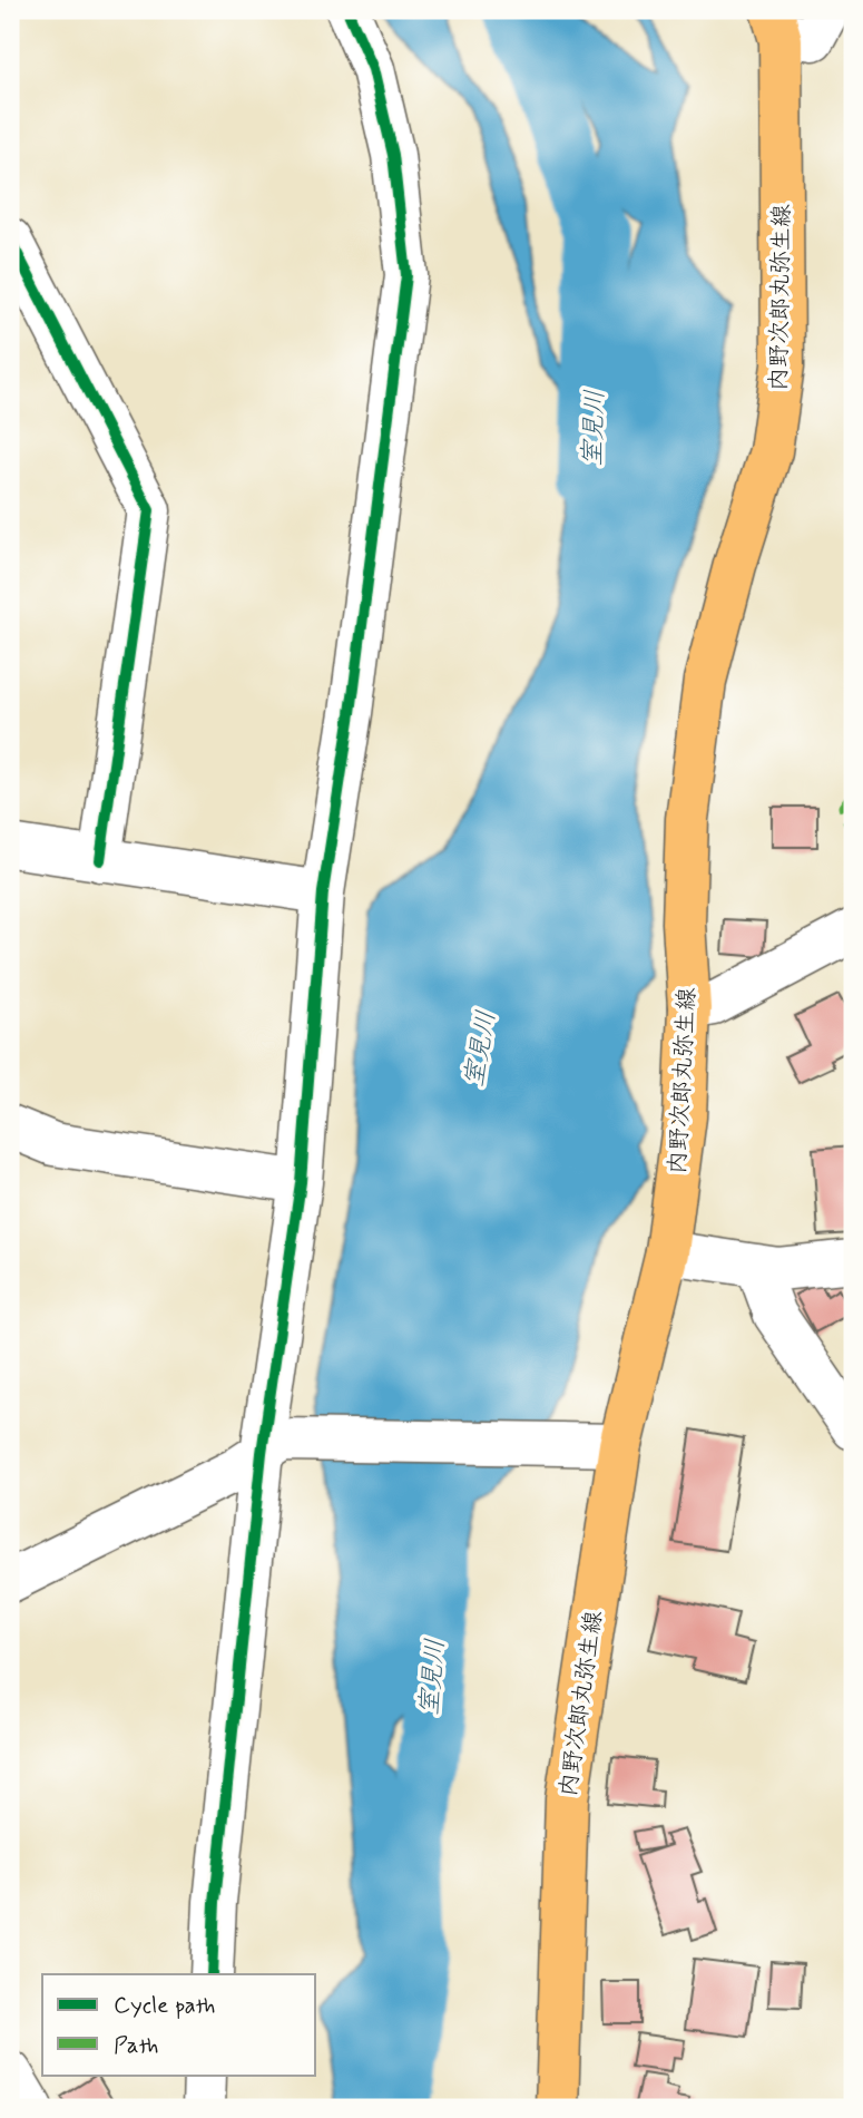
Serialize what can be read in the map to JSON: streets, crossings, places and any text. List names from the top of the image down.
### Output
{
  "streets": {
    "main road": ["内野次郎丸弥生線"]
  },
  "water": ["室見川"],
  "legend": ["Cycle path", "Path"]
}
